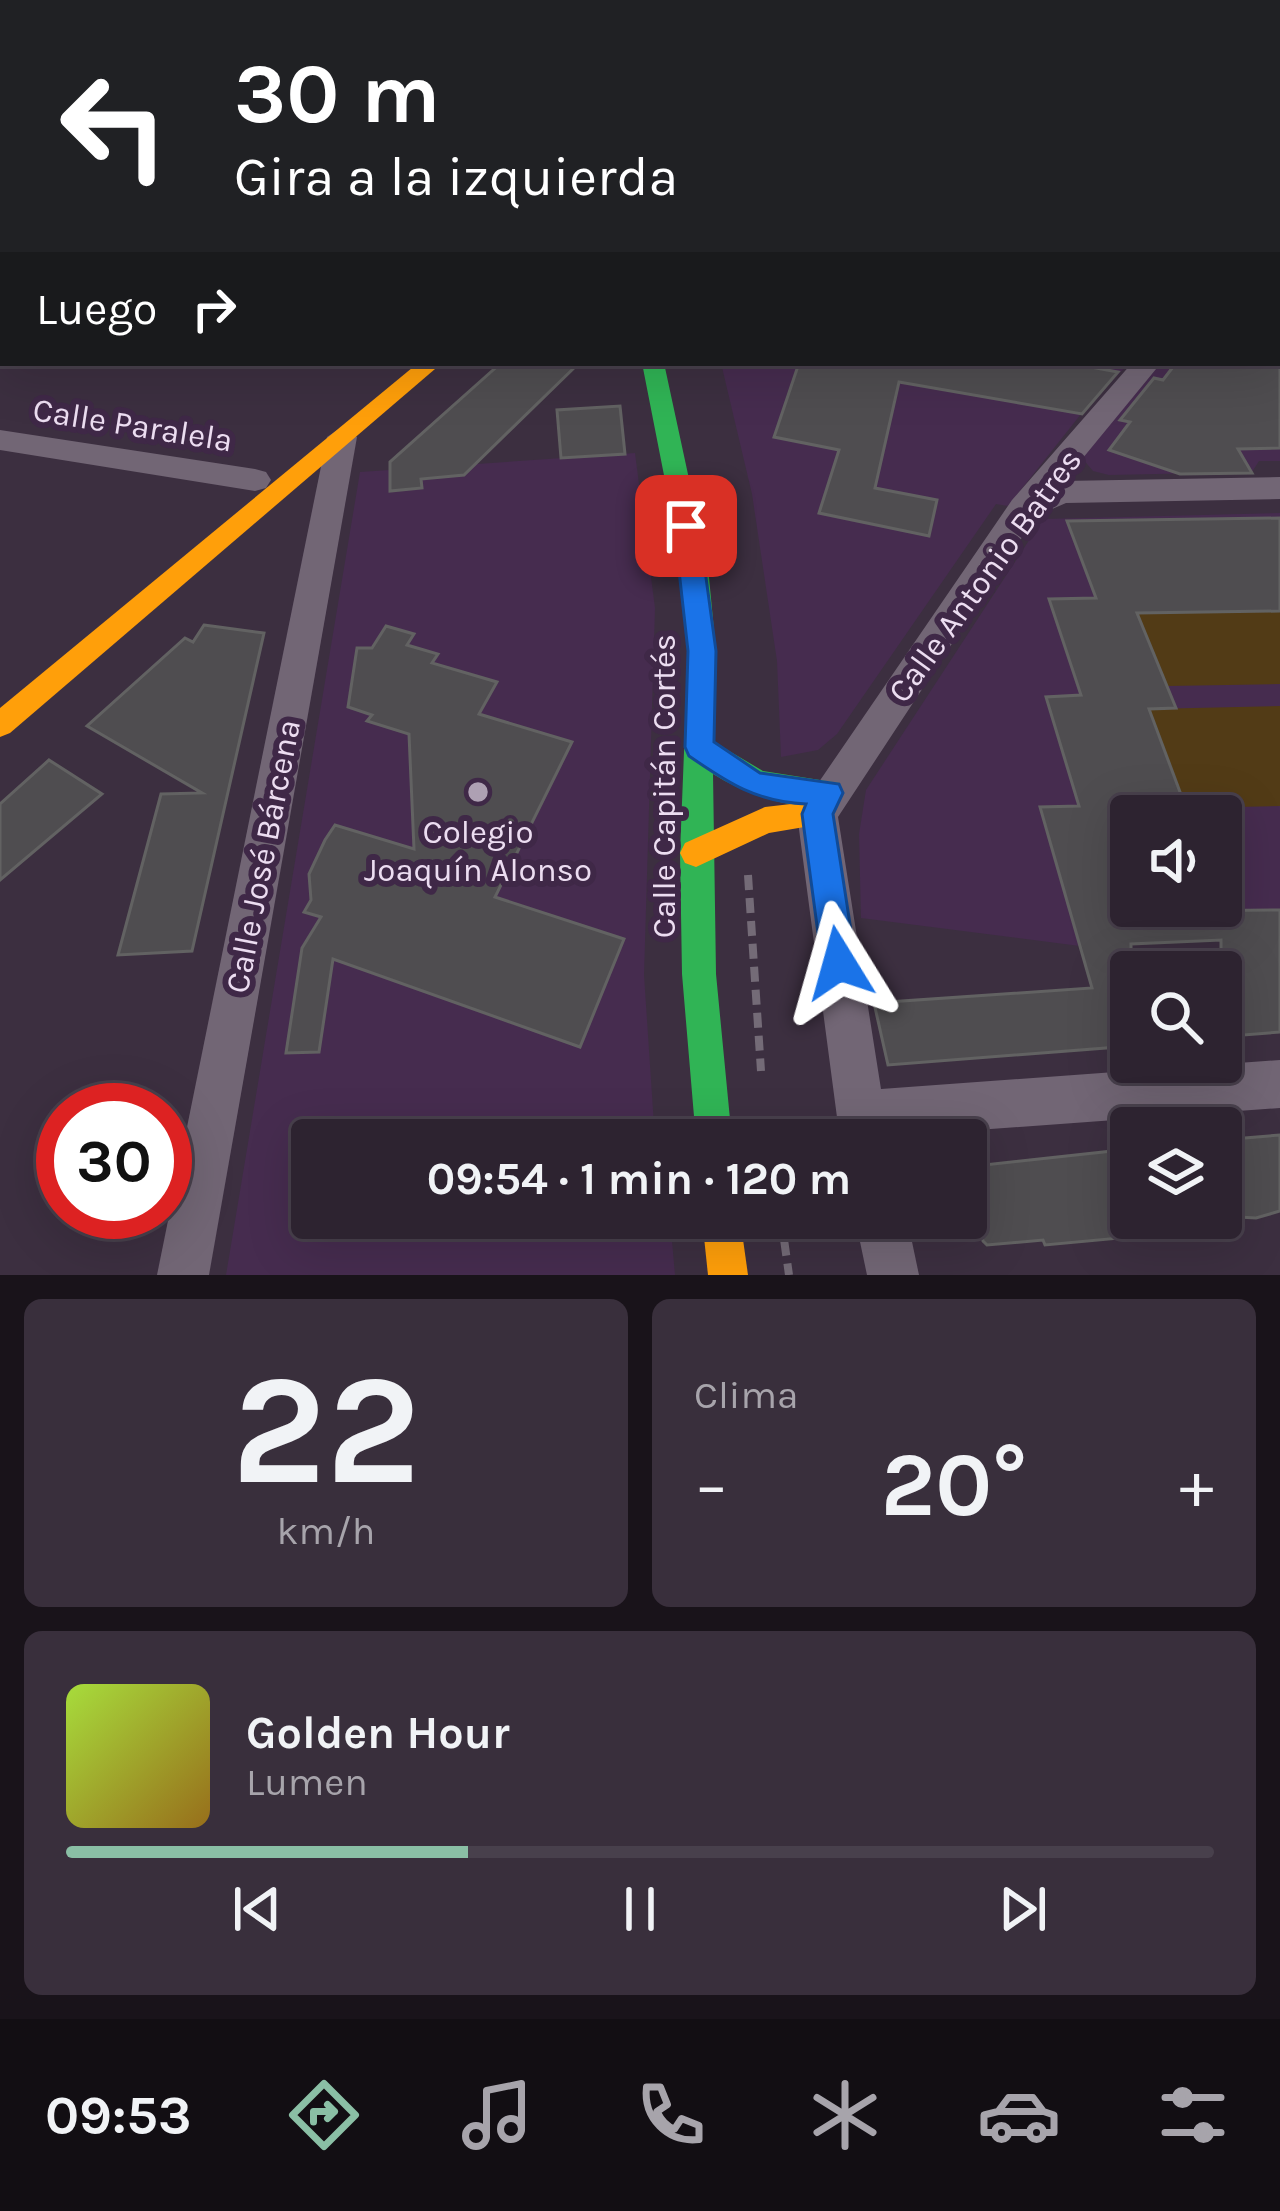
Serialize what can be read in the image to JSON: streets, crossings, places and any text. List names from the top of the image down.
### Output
{
  "streets": {
    "main road": ["Calle Capitán Cortés"],
    "street": ["Calle Paralela", "Calle Antonio Batres", "Calle José Bárcena"]
  },
  "places": ["Colegio Joaquín Alonso"],
  "page": {
    "turn": ["30 m", "Gira a la izquierda"],
    "then": "Luego",
    "limit": "30",
    "trip": "09:54 · 1 min · 120 m",
    "tile": [
      ["22", "km/h"],
      "Clima"
    ],
    "heat": ["−", "20°", "+"],
    "song": ["Golden Hour", "Lumen"],
    "tabs": "09:53"
  }
}
